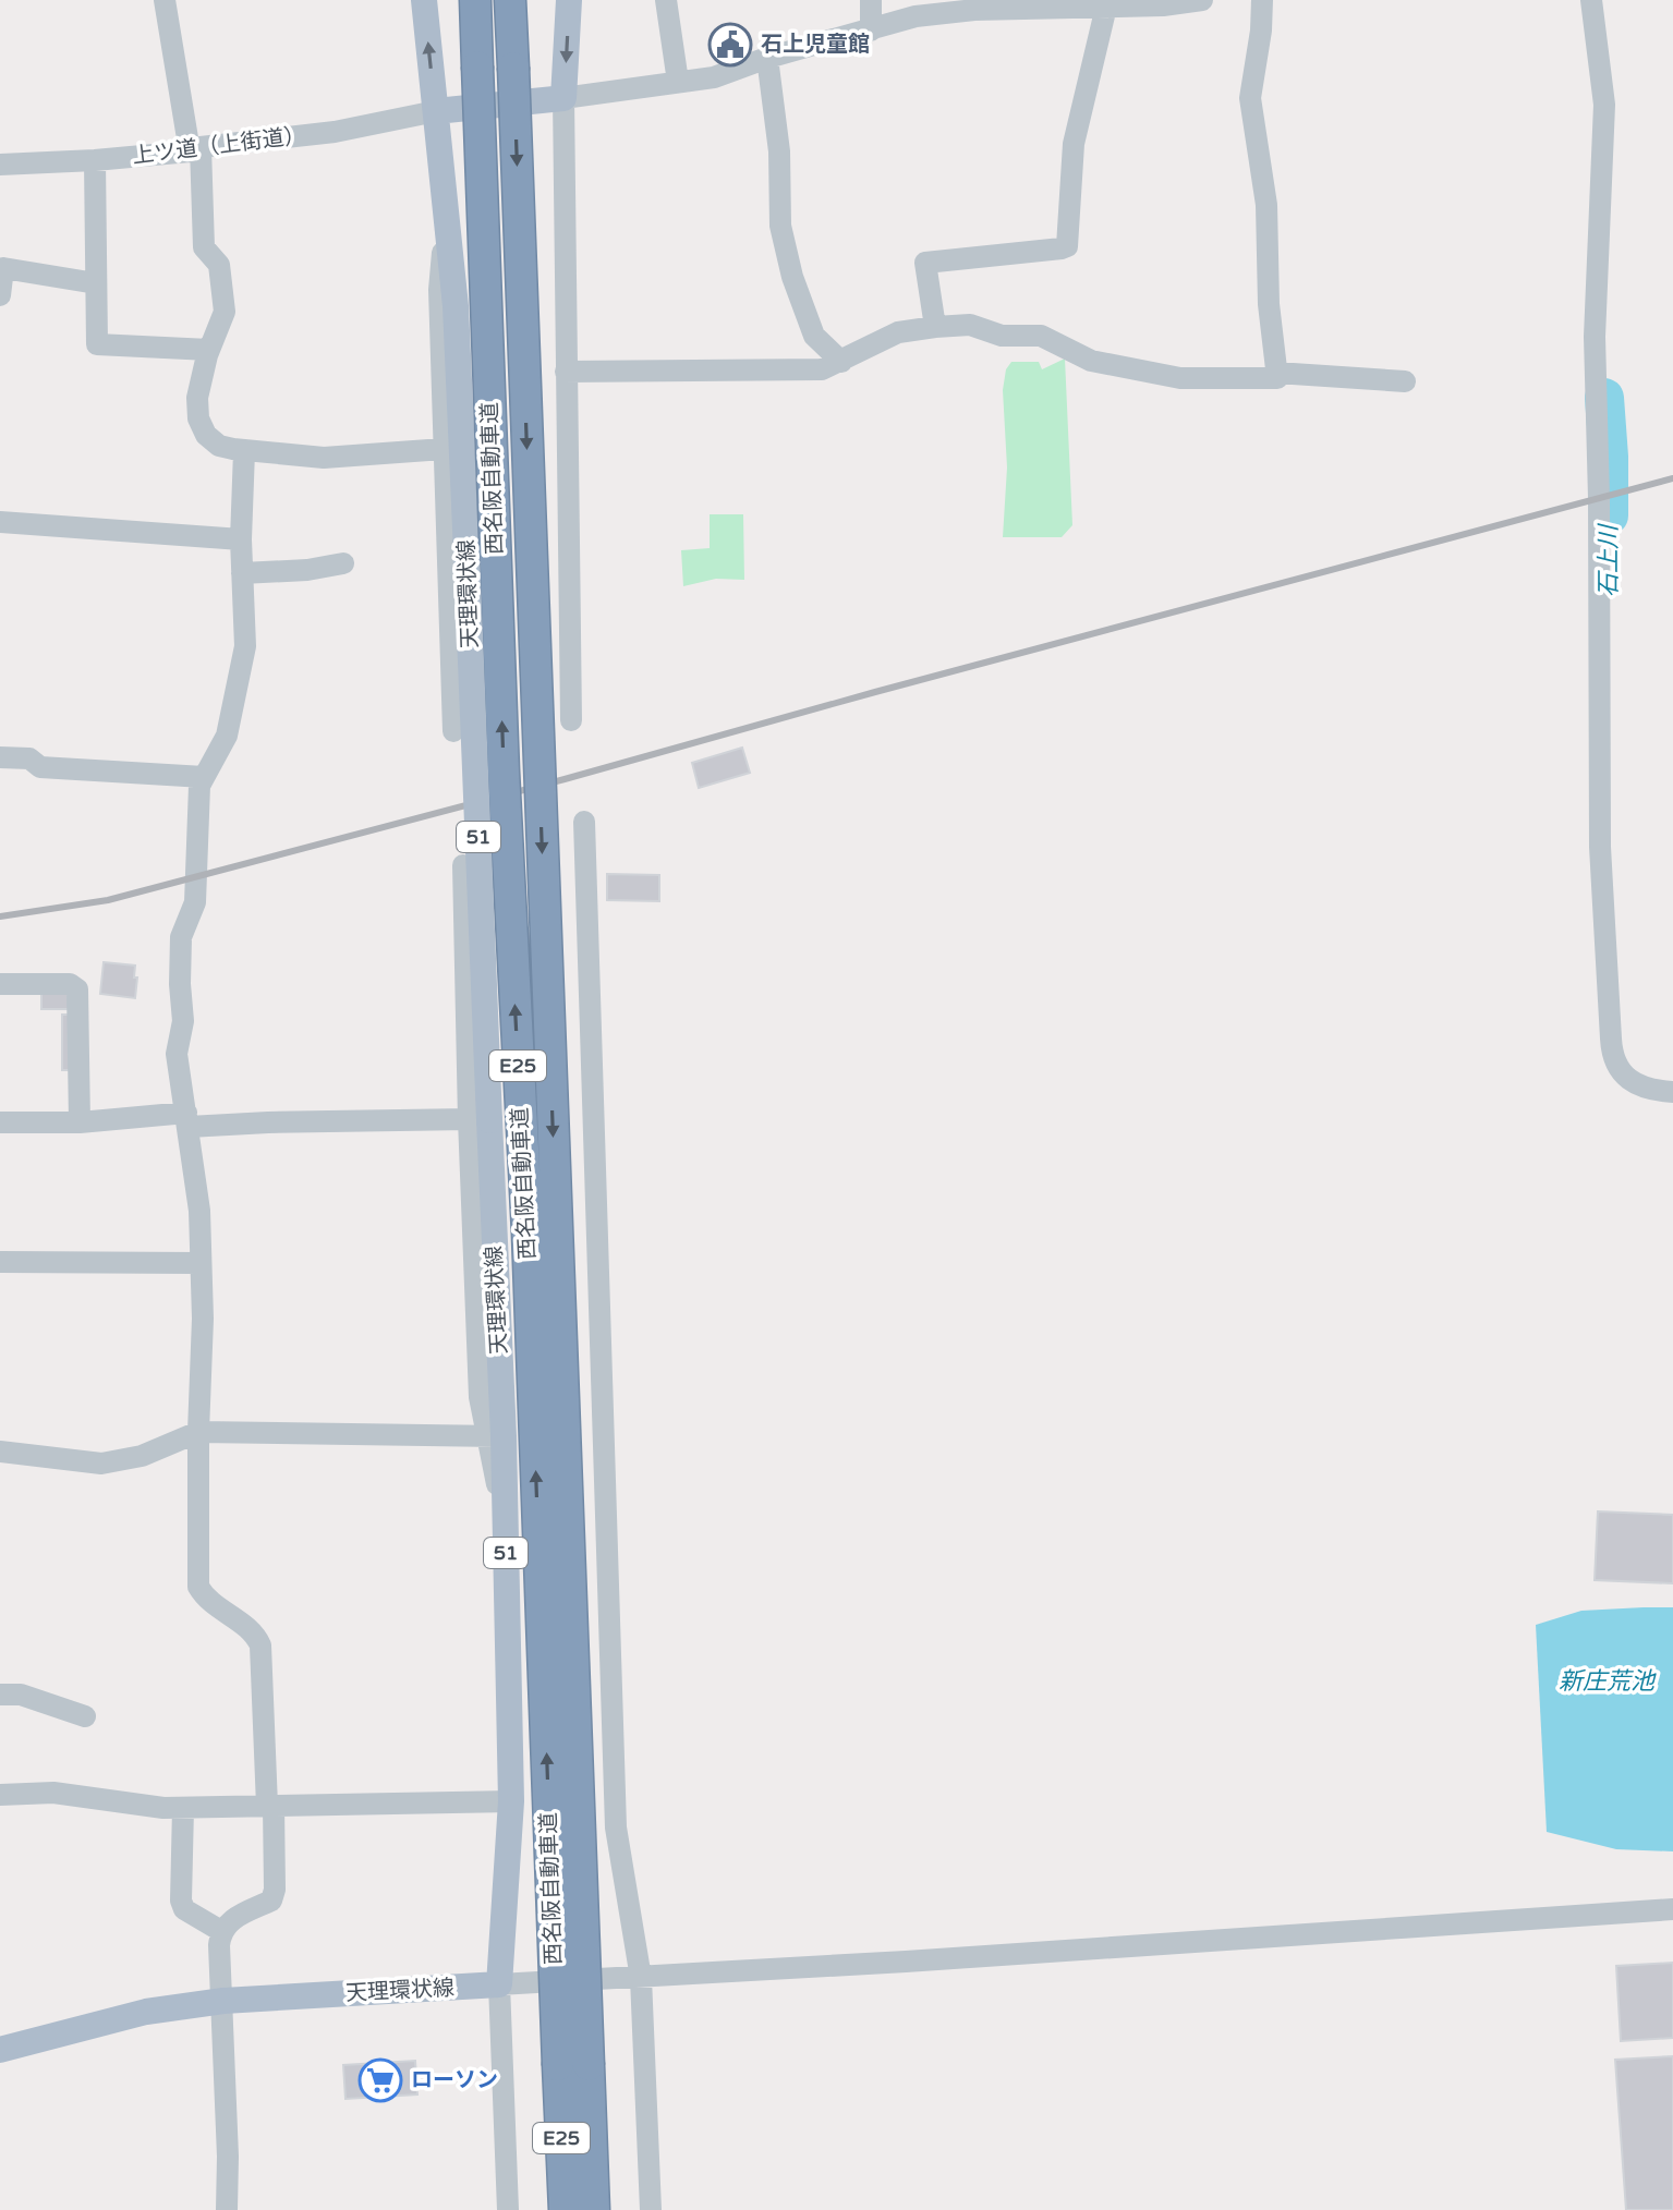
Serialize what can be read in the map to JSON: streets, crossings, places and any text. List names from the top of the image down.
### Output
{
  "streets": {
    "highway": ["西名阪自動車道", "E25"],
    "main road": ["天理環状線", "51"],
    "street": ["上ツ道（上街道）"]
  },
  "crossings": [
    ["上ツ道（上街道）", "天理環状線"]
  ],
  "water": ["石上川", "新庄荒池"],
  "places": {
    "public building": ["石上児童館"],
    "supermarket": ["ローソン"]
  }
}
